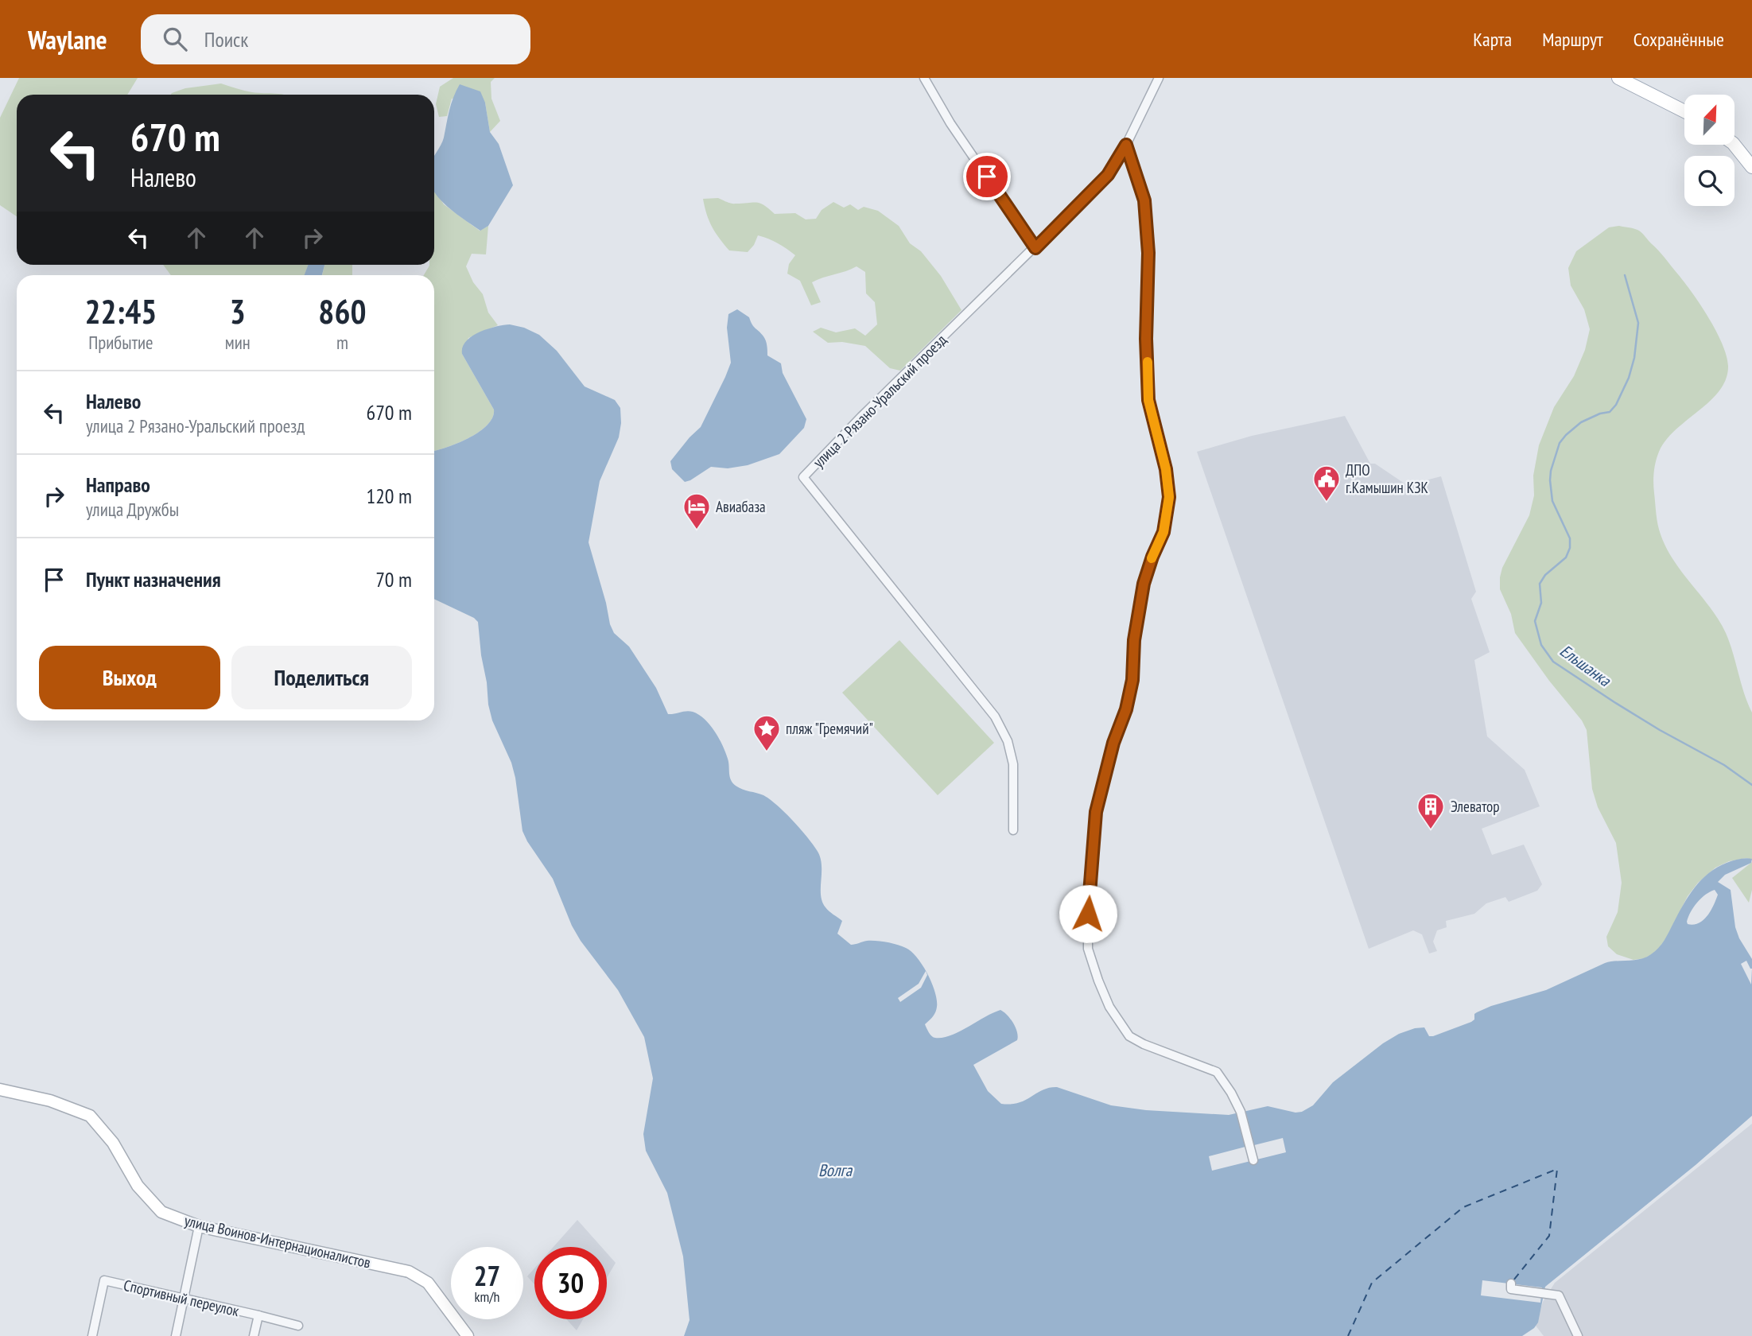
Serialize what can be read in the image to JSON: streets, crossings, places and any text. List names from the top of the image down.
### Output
{
  "streets": {
    "street": ["улица 2 Рязано-Уральский проезд", "улица Воинов-Интернационалистов", "Спортивный переулок"]
  },
  "water": ["Ельшанка", "Волга"],
  "places": {
    "public building": ["ДПО г.Камышин КЗК"],
    "hotel": ["Авиабаза"],
    "place": ["пляж \"Гремячий\""],
    "building": ["Элеватор"]
  },
  "north": "top right",
  "page": {
    "header": "Waylane",
    "search": "Поиск",
    "nav": ["Карта", "Маршрут", "Сохранённые"],
    "turn": ["670 m", "Налево"],
    "eta": [
      "22:45",
      "Прибытие",
      "3",
      "мин",
      "860",
      "m"
    ],
    "list": [
      {
        "name": "Налево",
        "note": "улица 2 Рязано-Уральский проезд",
        "value": "670 m"
      },
      {
        "name": "Направо",
        "note": "улица Дружбы",
        "value": "120 m"
      },
      {
        "name": "Пункт назначения",
        "value": "70 m"
      }
    ],
    "buttons": ["Выход", "Поделиться"],
    "speed": "27 km/h",
    "limit": "30"
  }
}
